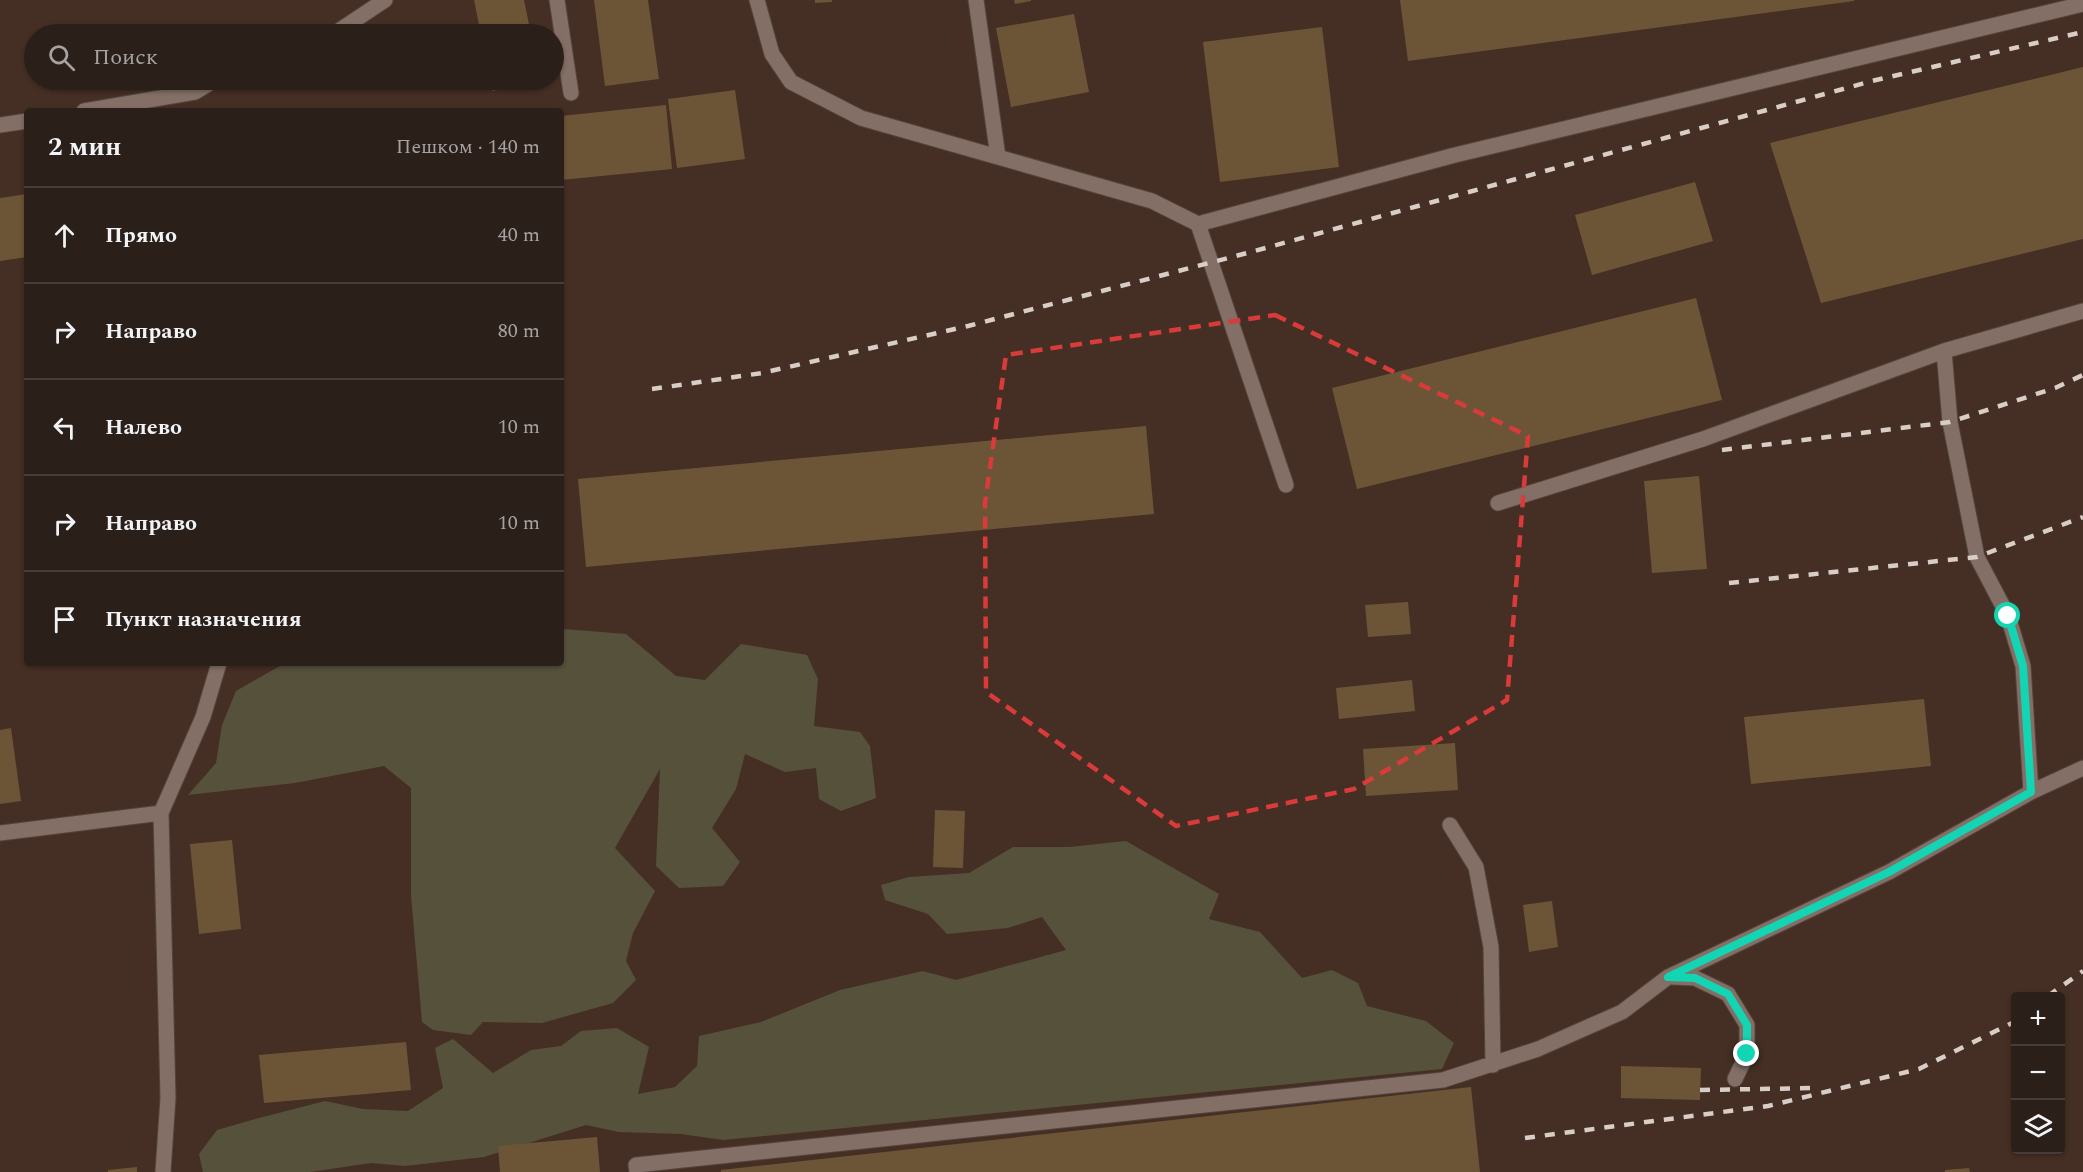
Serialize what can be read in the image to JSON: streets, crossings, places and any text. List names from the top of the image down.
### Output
{
  "page": {
    "search": "Поиск",
    "heading": ["2 мин", "Пешком · 140 m"],
    "list": [
      ["Прямо", "40 m"],
      ["Направо", "80 m"],
      ["Налево", "10 m"],
      ["Направо", "10 m"],
      "Пункт назначения"
    ],
    "map_buttons": ["+", "−"]
  }
}
